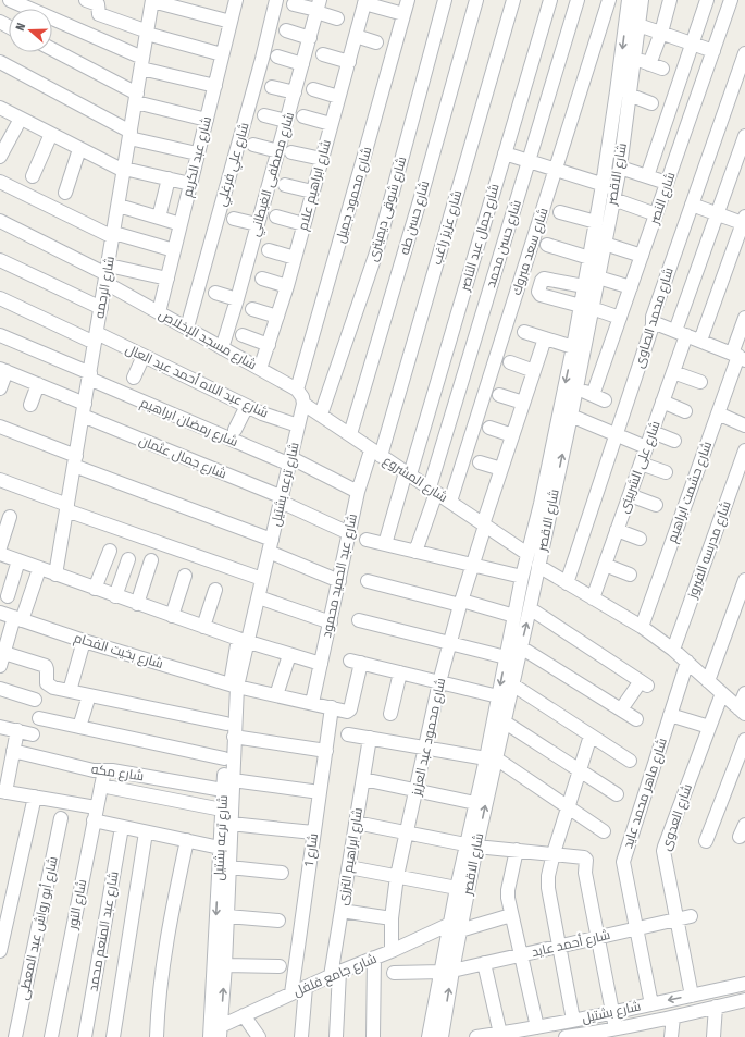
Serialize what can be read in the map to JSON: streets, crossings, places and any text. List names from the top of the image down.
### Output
{
  "streets": {
    "street": [
      "شارع عبد الكريم",
      "شارع علي فرغلي",
      "شارع مصطفى الغيطاني",
      "شارع الاقصر",
      "شارع ابراهيم علام",
      "شارع محمود جميل",
      "شارع النصر",
      "شارع شوقى ديميترى",
      "شارع حسن طه",
      "شارع عزيز راغب",
      "شارع جمال عبد الناصر",
      "شارع حسن محمد",
      "شارع سعد مبروك",
      "شارع الرحمه",
      "شارع محمد الصاوى",
      "شارع مسجد الإخلاص",
      "شارع عبد اللاه أحمد عبد العال",
      "شارع رمضان ابراهيم",
      "شارع جمال عثمان",
      "شارع على الشربينى",
      "شارع المشروع",
      "شارع ترعه بشتيل",
      "شارع حشمت ابراهيم",
      "شارع مدرسه الفيروز",
      "شارع عبد الحميد محمود",
      "شارع بخيت الفحام",
      "شارع محمود عبد العزيز",
      "شارع مكه",
      "شارع ماهر محمد عايد",
      "شارع العدوى",
      "شارع 1",
      "شارع ابراهيم الترزى",
      "شارع النور",
      "شارع أبو رواش عبد المعطى",
      "شارع عبد المنعم محمد",
      "شارع أحمد عايد",
      "شارع جامع فلفل",
      "شارع بشتيل"
    ]
  },
  "crossings": [
    ["شارع عبد الكريم", "شارع مسجد الإخلاص"],
    ["شارع علي فرغلي", "شارع مسجد الإخلاص"],
    ["شارع مصطفى الغيطاني", "شارع مسجد الإخلاص"],
    ["شارع الاقصر", "شارع النصر"],
    ["شارع الاقصر", "شارع المشروع"],
    ["شارع الاقصر", "شارع أحمد عايد"],
    ["شارع الاقصر", "شارع جامع فلفل"],
    ["شارع ابراهيم علام", "شارع مسجد الإخلاص"],
    ["شارع محمود جميل", "شارع مسجد الإخلاص"],
    ["شارع شوقى ديميترى", "شارع المشروع"],
    ["شارع حسن طه", "شارع المشروع"],
    ["شارع عزيز راغب", "شارع المشروع"],
    ["شارع عزيز راغب", "شارع عبد الحميد محمود"],
    ["شارع جمال عبد الناصر", "شارع المشروع"],
    ["شارع حسن محمد", "شارع المشروع"],
    ["شارع سعد مبروك", "شارع المشروع"],
    ["شارع الرحمه", "شارع مسجد الإخلاص"],
    ["شارع الرحمه", "شارع عبد اللاه أحمد عبد العال"],
    ["شارع الرحمه", "شارع رمضان ابراهيم"],
    ["شارع الرحمه", "شارع جمال عثمان"],
    ["شارع عبد اللاه أحمد عبد العال", "شارع ترعه بشتيل"],
    ["شارع رمضان ابراهيم", "شارع ترعه بشتيل"],
    ["شارع رمضان ابراهيم", "شارع عبد الحميد محمود"],
    ["شارع جمال عثمان", "شارع ترعه بشتيل"],
    ["شارع جمال عثمان", "شارع عبد الحميد محمود"],
    ["شارع المشروع", "شارع ترعه بشتيل"],
    ["شارع المشروع", "شارع عبد الحميد محمود"],
    ["شارع المشروع", "شارع محمود عبد العزيز"],
    ["شارع ترعه بشتيل", "شارع بخيت الفحام"],
    ["شارع ترعه بشتيل", "شارع مكه"],
    ["شارع ترعه بشتيل", "شارع جامع فلفل"],
    ["شارع محمود عبد العزيز", "شارع جامع فلفل"],
    ["شارع مكه", "شارع النور"],
    ["شارع ماهر محمد عايد", "شارع أحمد عايد"],
    ["شارع ماهر محمد عايد", "شارع بشتيل"],
    ["شارع العدوى", "شارع أحمد عايد"],
    ["شارع العدوى", "شارع بشتيل"],
    ["شارع 1", "شارع جامع فلفل"],
    ["شارع ابراهيم الترزى", "شارع جامع فلفل"]
  ],
  "north": "left"
}
